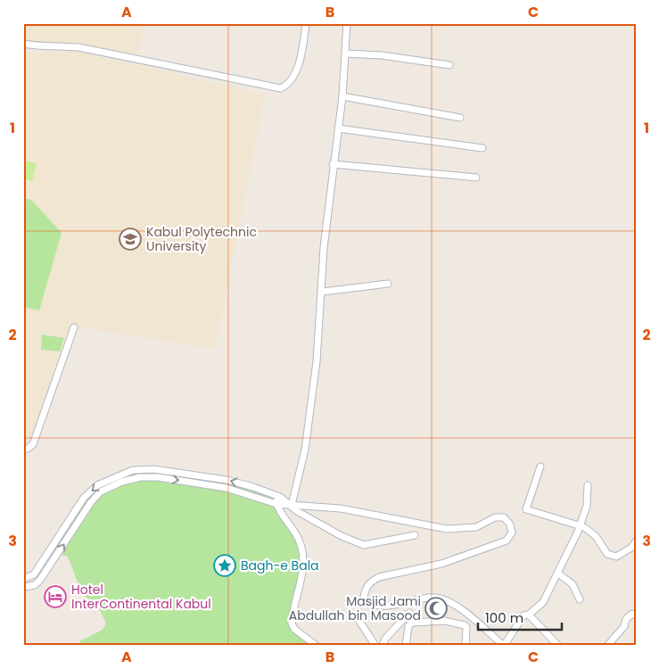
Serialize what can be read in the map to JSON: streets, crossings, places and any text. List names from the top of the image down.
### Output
{
  "places": {
    "school or university": ["Kabul Polytechnic University"],
    "place": ["Bagh-e Bala"],
    "hotel": ["Hotel InterContinental Kabul"],
    "mosque": ["Masjid Jami Abdullah bin Masood"]
  },
  "scale_bar": "100 m",
  "grid": {
    "columns": ["A", "B", "C"],
    "rows": ["1", "2", "3"]
  }
}
